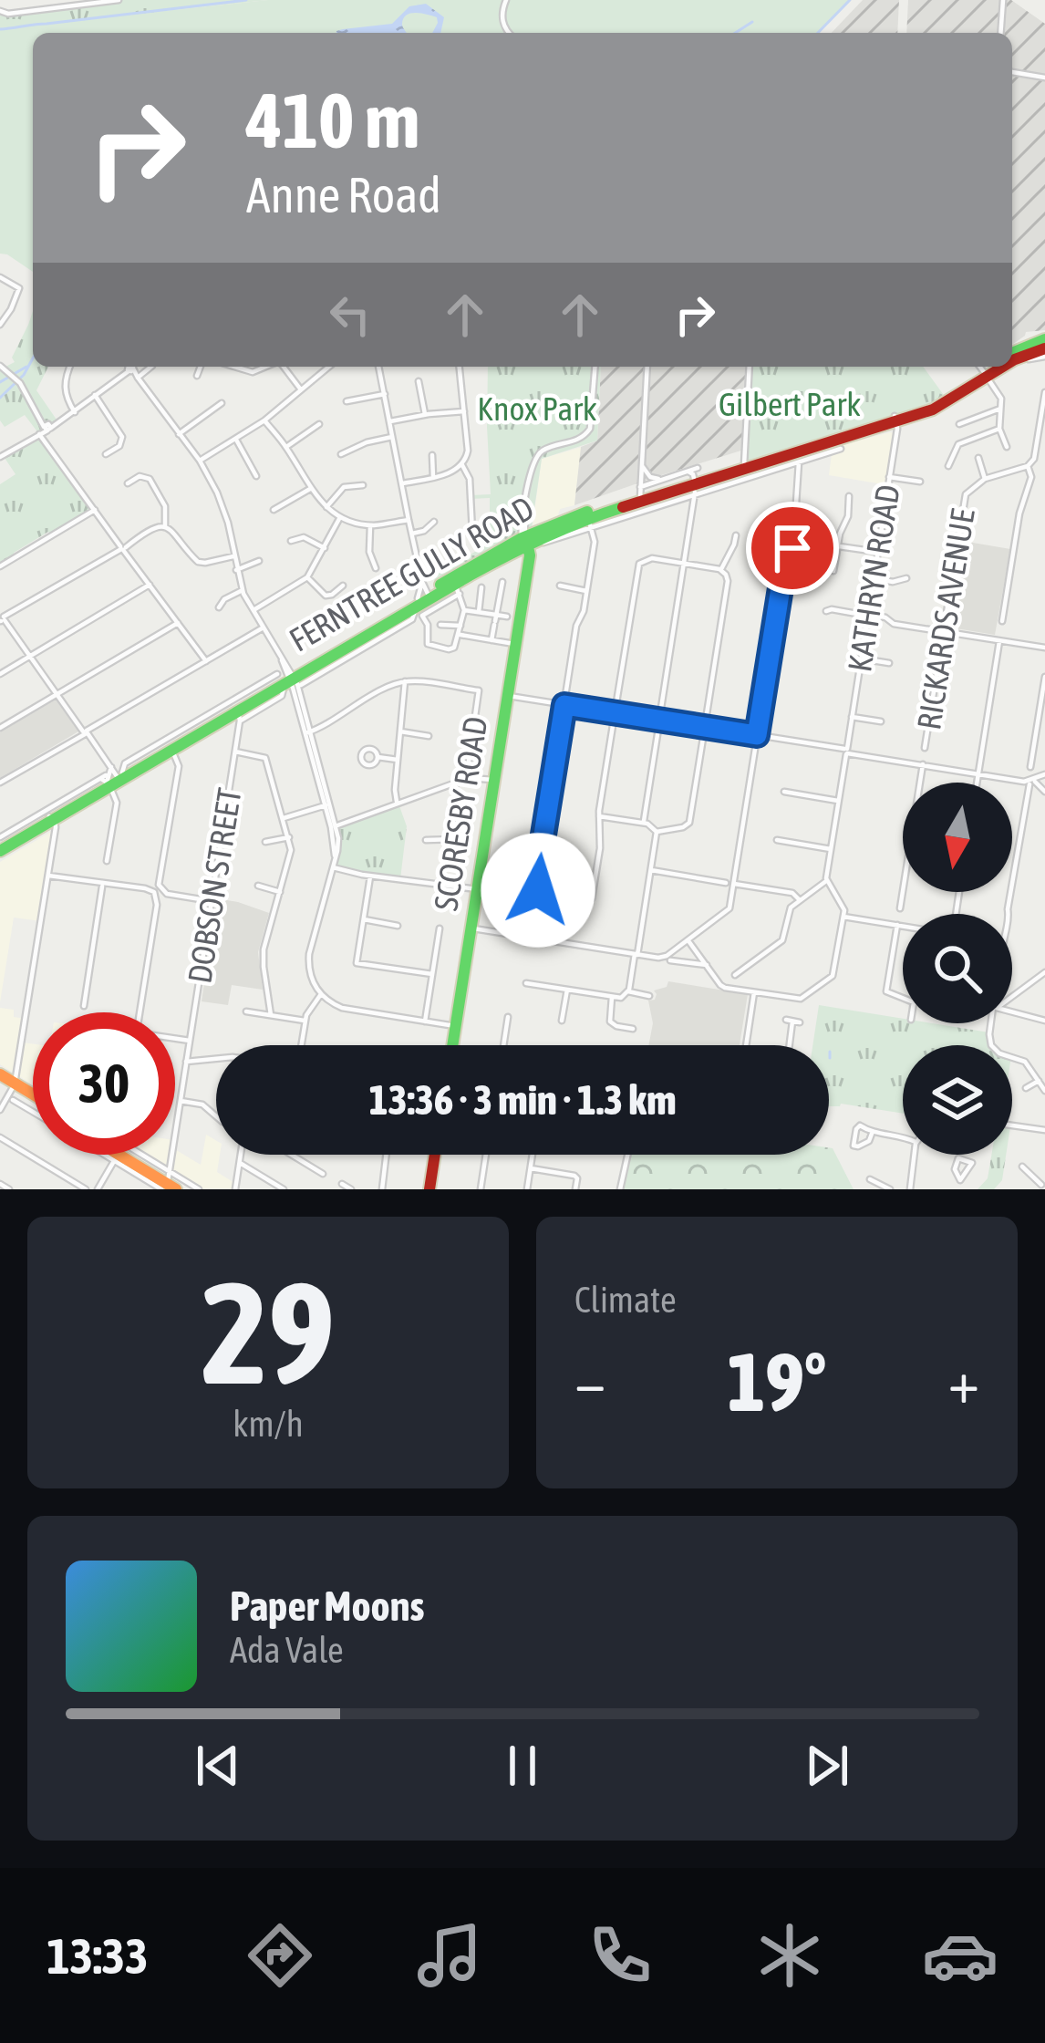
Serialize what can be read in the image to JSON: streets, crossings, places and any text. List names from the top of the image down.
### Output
{
  "streets": {
    "main road": ["FERNTREE GULLY ROAD", "SCORESBY ROAD"],
    "street": ["KATHRYN ROAD", "RICKARDS AVENUE", "DOBSON STREET"]
  },
  "crossings": [
    ["FERNTREE GULLY ROAD", "KATHRYN ROAD"],
    ["FERNTREE GULLY ROAD", "SCORESBY ROAD"],
    ["FERNTREE GULLY ROAD", "DOBSON STREET"]
  ],
  "parks": ["Gilbert Park", "Knox Park"],
  "north": "bottom",
  "page": {
    "turn": ["410 m", "Anne Road"],
    "limit": "30",
    "trip": "13:36 · 3 min · 1.3 km",
    "tile": [
      ["29", "km/h"],
      "Climate"
    ],
    "heat": ["−", "19°", "+"],
    "song": ["Paper Moons", "Ada Vale"],
    "tabs": "13:33"
  }
}
